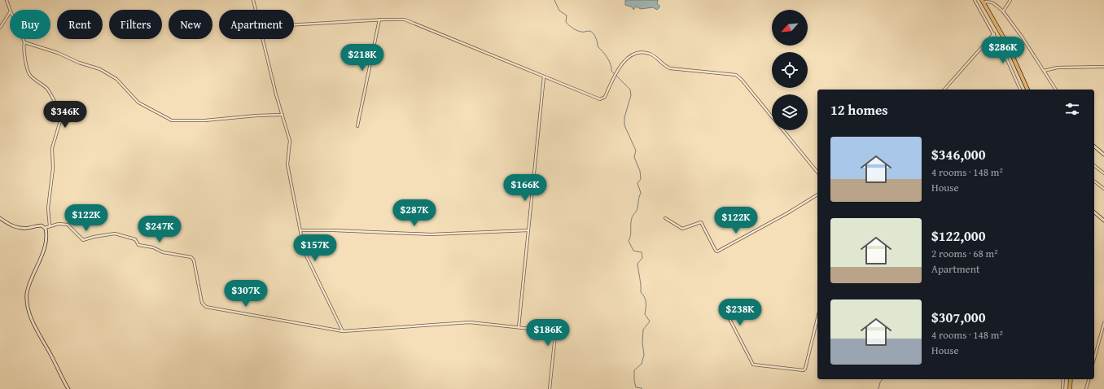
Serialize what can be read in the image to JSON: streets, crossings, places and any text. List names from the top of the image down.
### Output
{
  "north": "bottom left",
  "page": {
    "chip": [
      "Buy",
      "Rent",
      "Filters",
      "New",
      "Apartment"
    ],
    "price": [
      "$286K",
      "$218K",
      "$346K",
      "$166K",
      "$287K",
      "$122K",
      "$122K",
      "$247K",
      "$157K",
      "$307K",
      "$238K",
      "$186K"
    ],
    "heading": "12 homes",
    "list": [
      {
        "name": "$346,000",
        "note": "4 rooms · 148 m² · House"
      },
      {
        "name": "$122,000",
        "note": "2 rooms · 68 m² · Apartment"
      },
      {
        "name": "$307,000",
        "note": "4 rooms · 148 m² · House"
      }
    ]
  }
}
